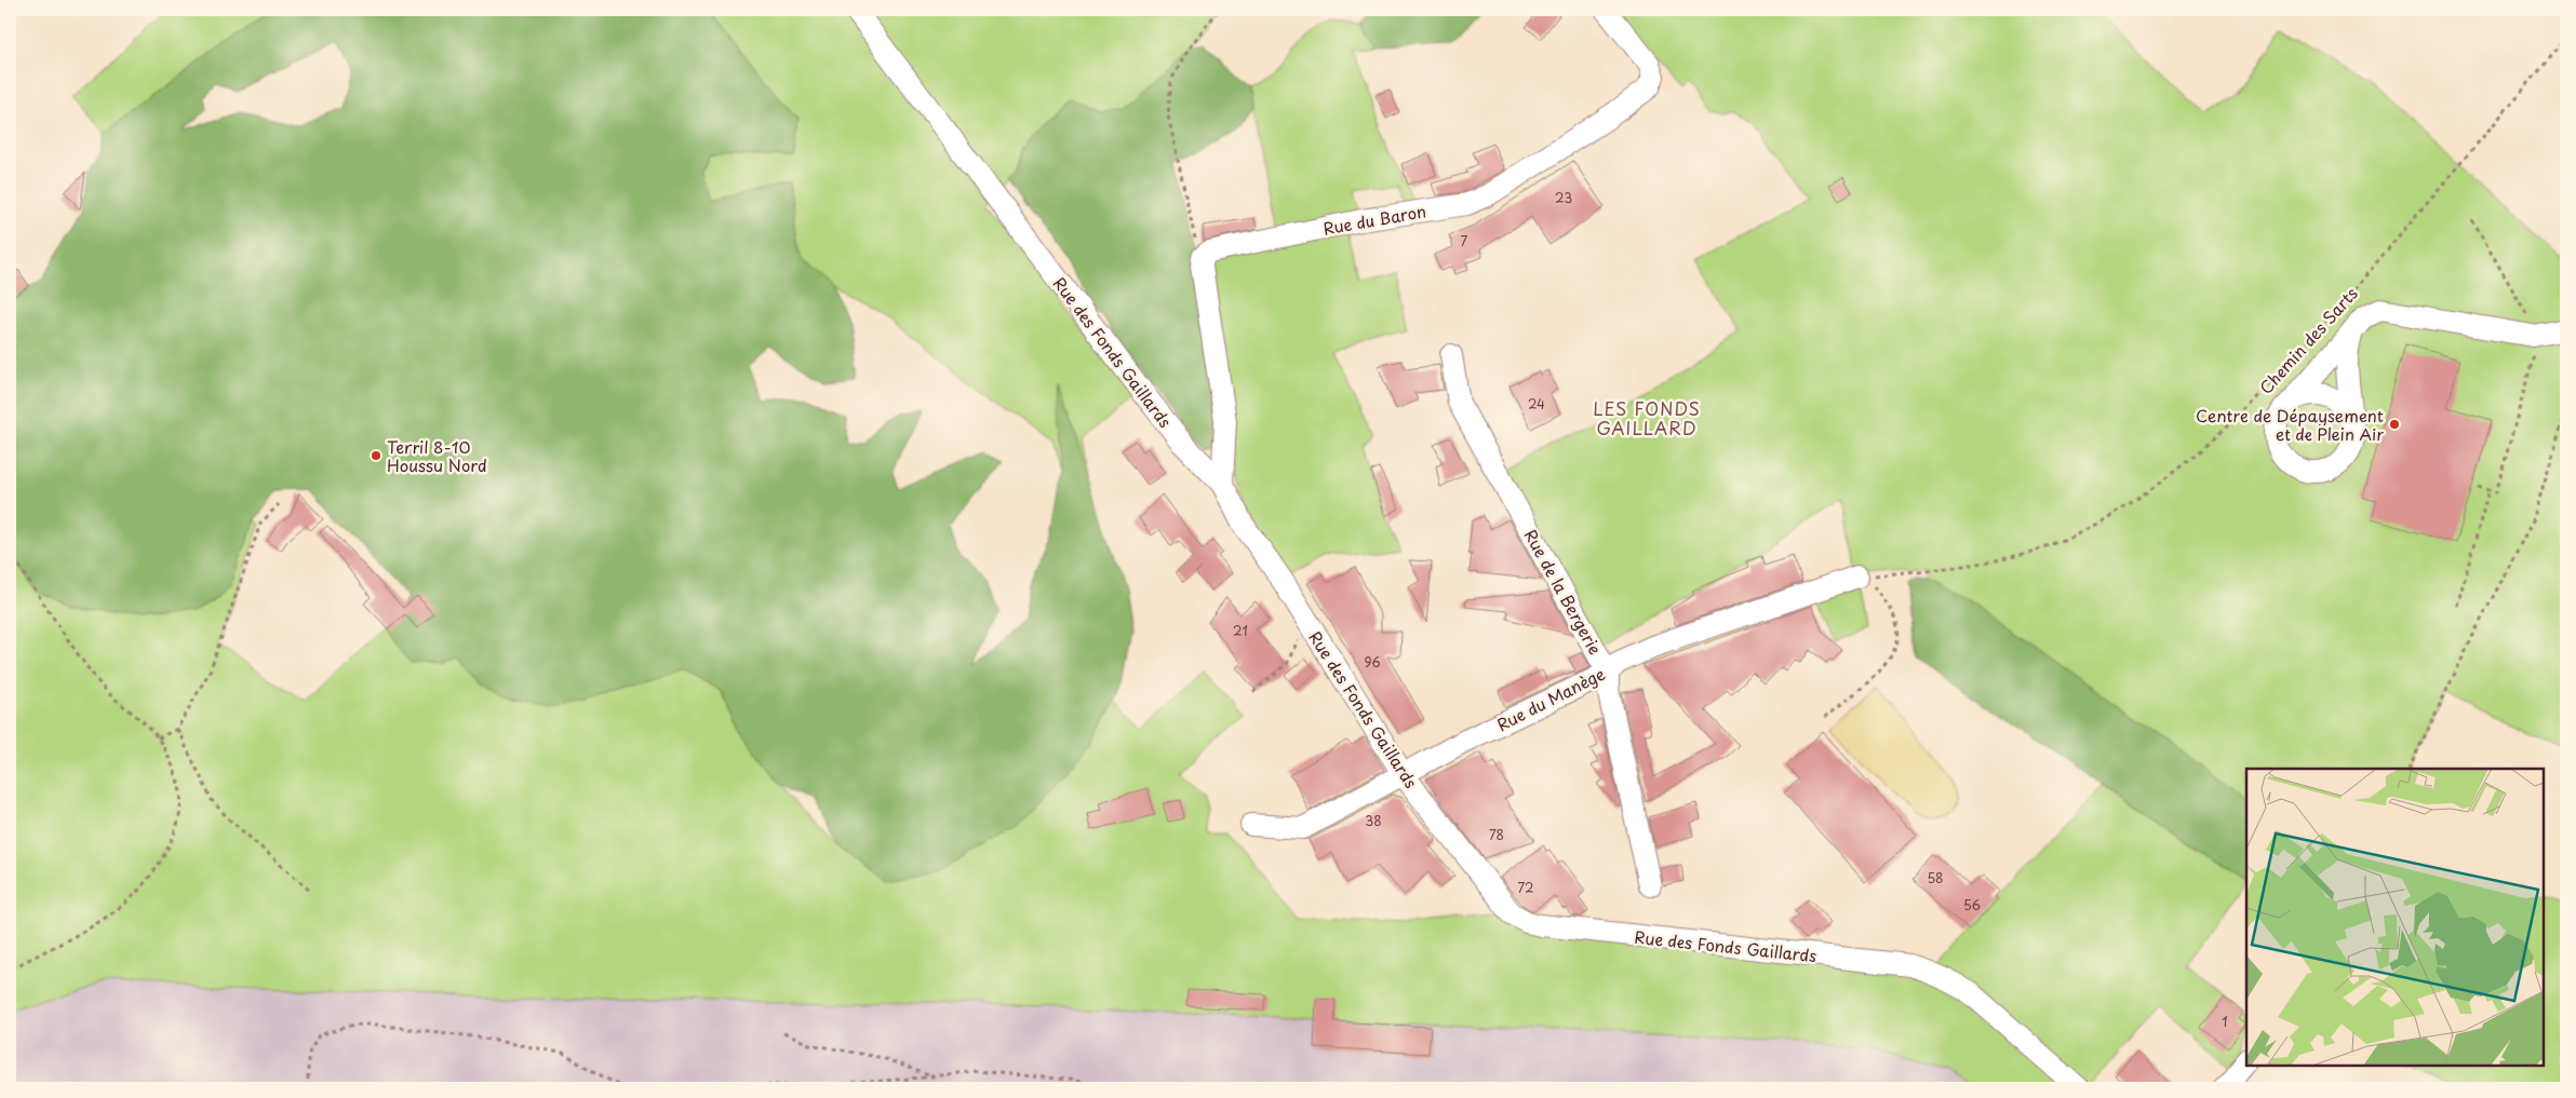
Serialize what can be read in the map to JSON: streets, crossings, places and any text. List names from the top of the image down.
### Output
{
  "streets": {
    "street": [
      "Rue du Baron",
      "Rue des Fonds Gaillards",
      "Rue de la Bergerie",
      "Rue du Manège"
    ],
    "path": ["Chemin des Sarts"]
  },
  "crossings": [
    ["Chemin des Sarts", "Rue du Manège"],
    ["Rue des Fonds Gaillards", "Rue du Manège"],
    ["Rue de la Bergerie", "Rue du Manège"]
  ],
  "districts": ["LES FONDS GAILLARD"],
  "places": ["Centre de Dépaysement et de Plein Air", "Terril 8-10 Houssu Nord"],
  "house_numbers": [
    "23",
    "7",
    "24",
    "21",
    "96",
    "38",
    "78",
    "58",
    "72",
    "56",
    "1"
  ]
}
